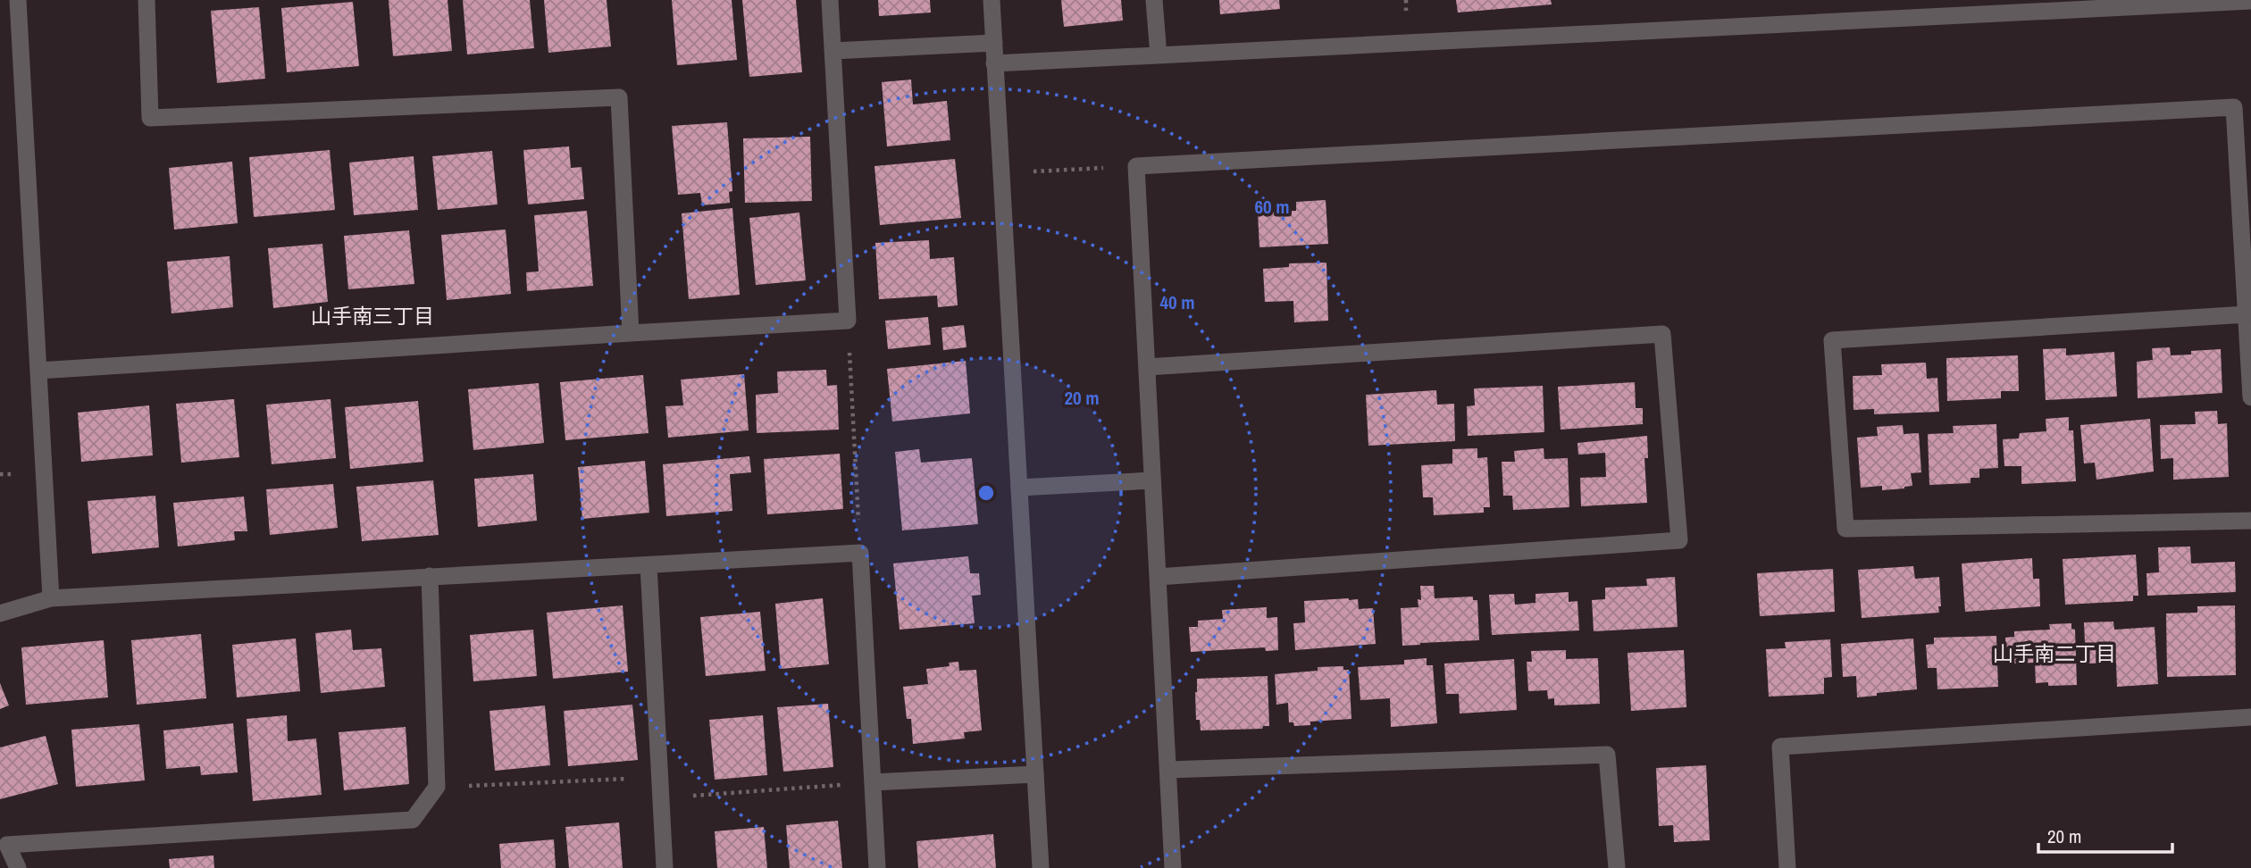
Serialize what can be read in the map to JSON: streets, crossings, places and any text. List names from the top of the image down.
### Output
{
  "districts": ["山手南三丁目", "山手南二丁目"],
  "scale_bar": "20 m",
  "rings": ["60 m", "40 m", "20 m"]
}
